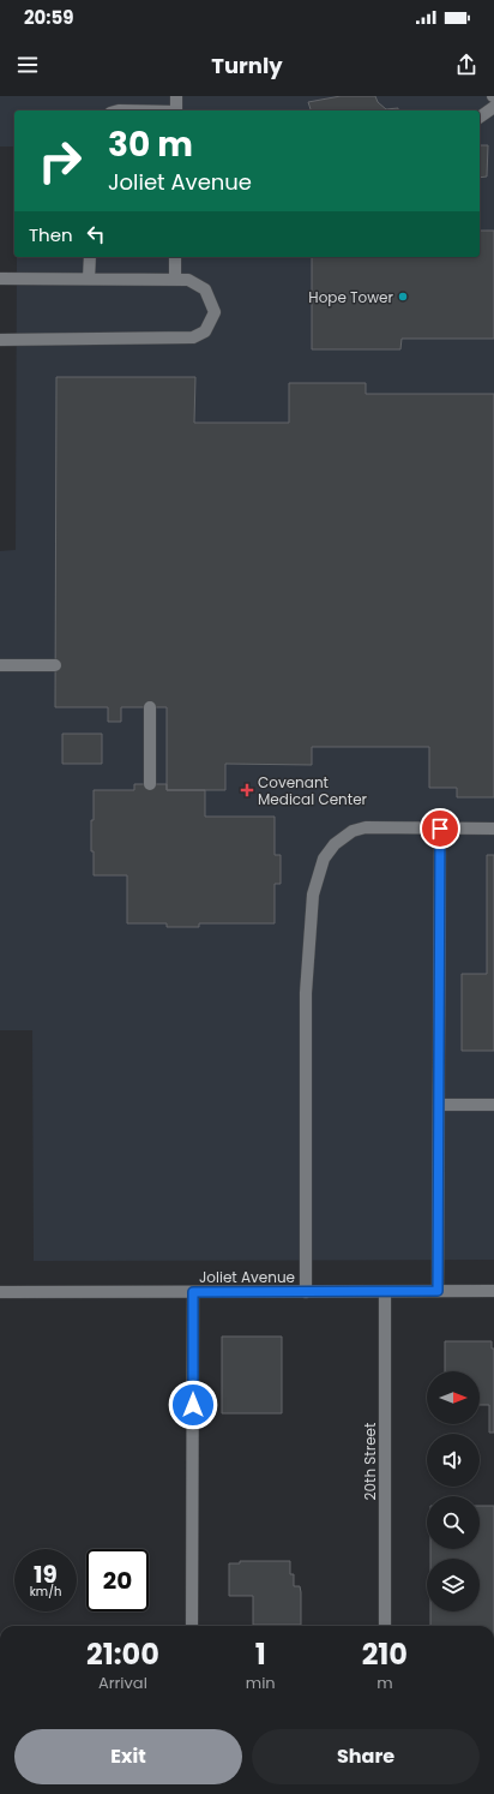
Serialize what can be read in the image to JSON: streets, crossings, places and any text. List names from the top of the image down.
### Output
{
  "streets": {
    "street": ["Joliet Avenue", "20th Street"]
  },
  "crossings": [
    ["Joliet Avenue", "20th Street"]
  ],
  "places": {
    "other": ["Hope Tower"],
    "health": ["Covenant Medical Center"]
  },
  "north": "right",
  "page": {
    "status": "20:59",
    "header": "Turnly",
    "turn": ["30 m", "Joliet Avenue"],
    "then": "Then",
    "speed": "19 km/h",
    "limit": "20",
    "eta": [
      "21:00",
      "Arrival",
      "1",
      "min",
      "210",
      "m"
    ],
    "buttons": ["Exit", "Share"]
  }
}
